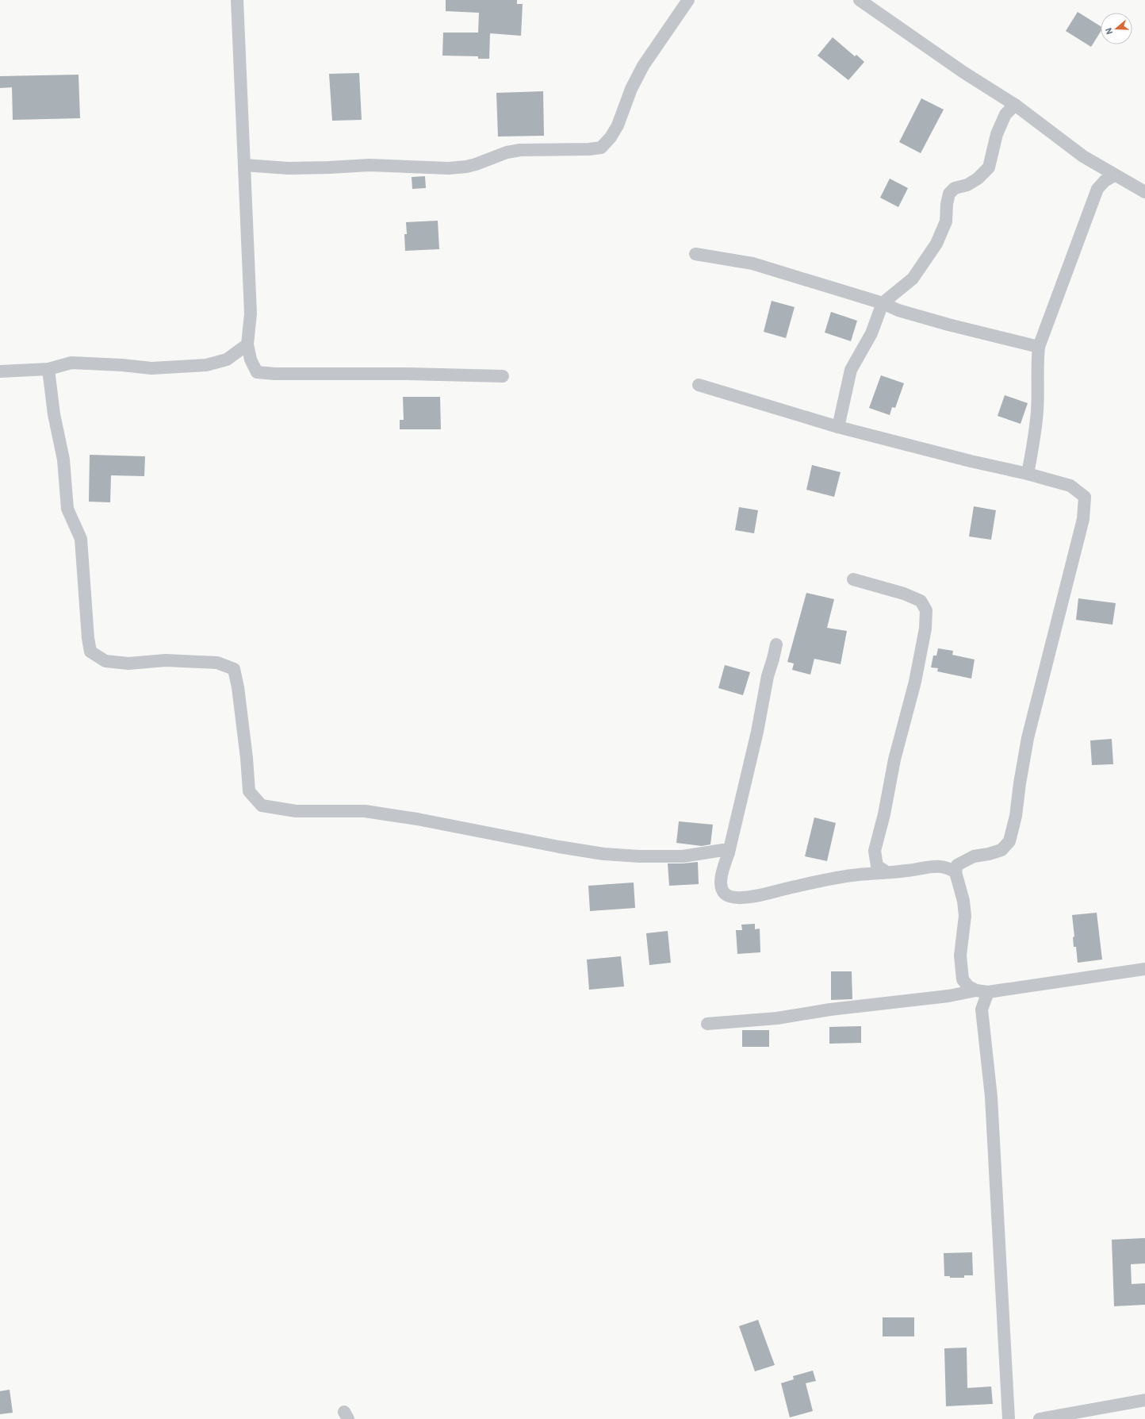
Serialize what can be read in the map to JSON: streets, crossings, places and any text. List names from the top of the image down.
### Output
{
  "north": "left"
}
